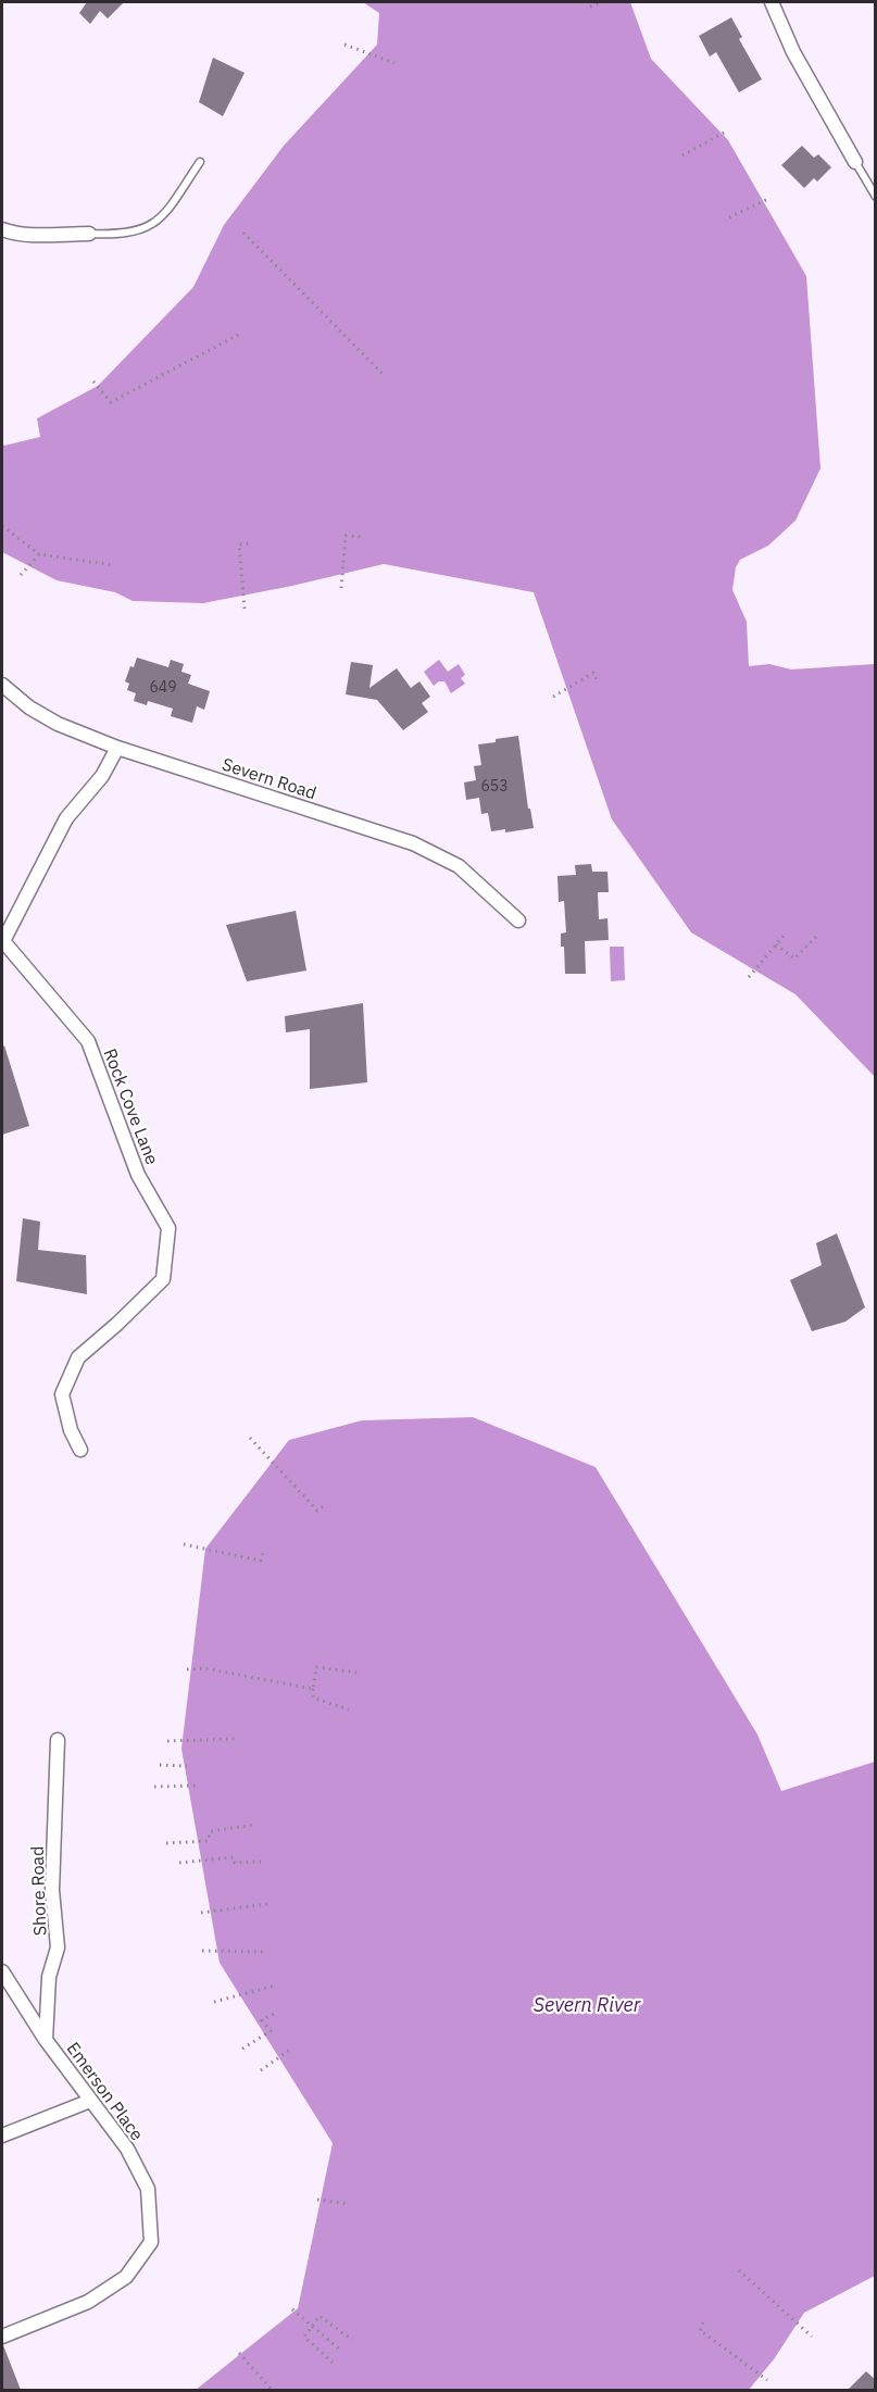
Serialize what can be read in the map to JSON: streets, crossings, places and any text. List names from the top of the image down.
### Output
{
  "streets": {
    "street": [
      "Severn Road",
      "Rock Cove Lane",
      "Shore Road",
      "Emerson Place"
    ]
  },
  "crossings": [
    ["Severn Road", "Rock Cove Lane"],
    ["Shore Road", "Emerson Place"]
  ],
  "water": ["Severn River"],
  "house_numbers": ["649", "653"]
}
